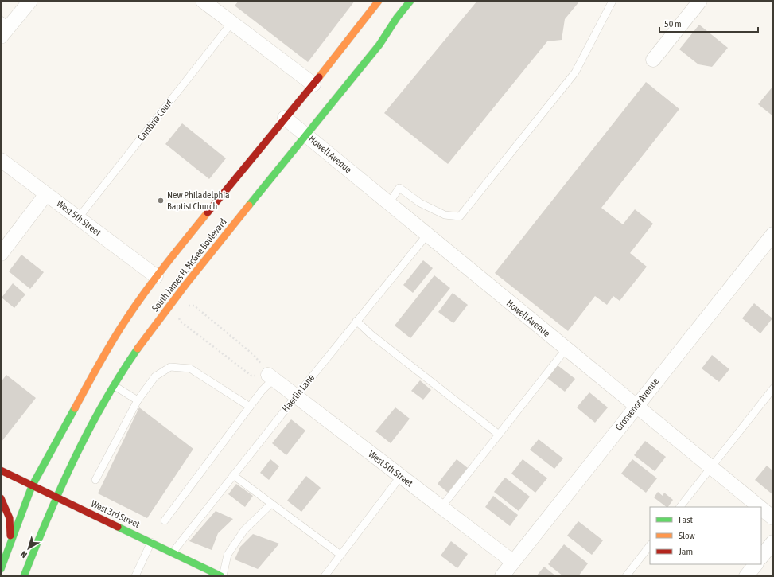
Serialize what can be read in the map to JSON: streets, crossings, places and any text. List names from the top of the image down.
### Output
{
  "streets": {
    "main road": ["South James H. McGee Boulevard", "West 3rd Street"],
    "street": ["Howell Avenue", "West 5th Street", "Grosvenor Avenue"],
    "lane": ["Cambria Court", "Haerlin Lane"]
  },
  "crossings": [
    ["Cambria Court", "West 5th Street"],
    ["Howell Avenue", "South James H. McGee Boulevard"],
    ["Howell Avenue", "Haerlin Lane"],
    ["Howell Avenue", "Grosvenor Avenue"],
    ["West 5th Street", "South James H. McGee Boulevard"],
    ["West 5th Street", "Haerlin Lane"],
    ["West 5th Street", "Grosvenor Avenue"],
    ["South James H. McGee Boulevard", "West 3rd Street"],
    ["Haerlin Lane", "West 3rd Street"]
  ],
  "places": ["New Philadelphia Baptist Church"],
  "legend": ["Fast", "Slow", "Jam"],
  "scale_bar": "50 m",
  "north": "bottom left"
}
